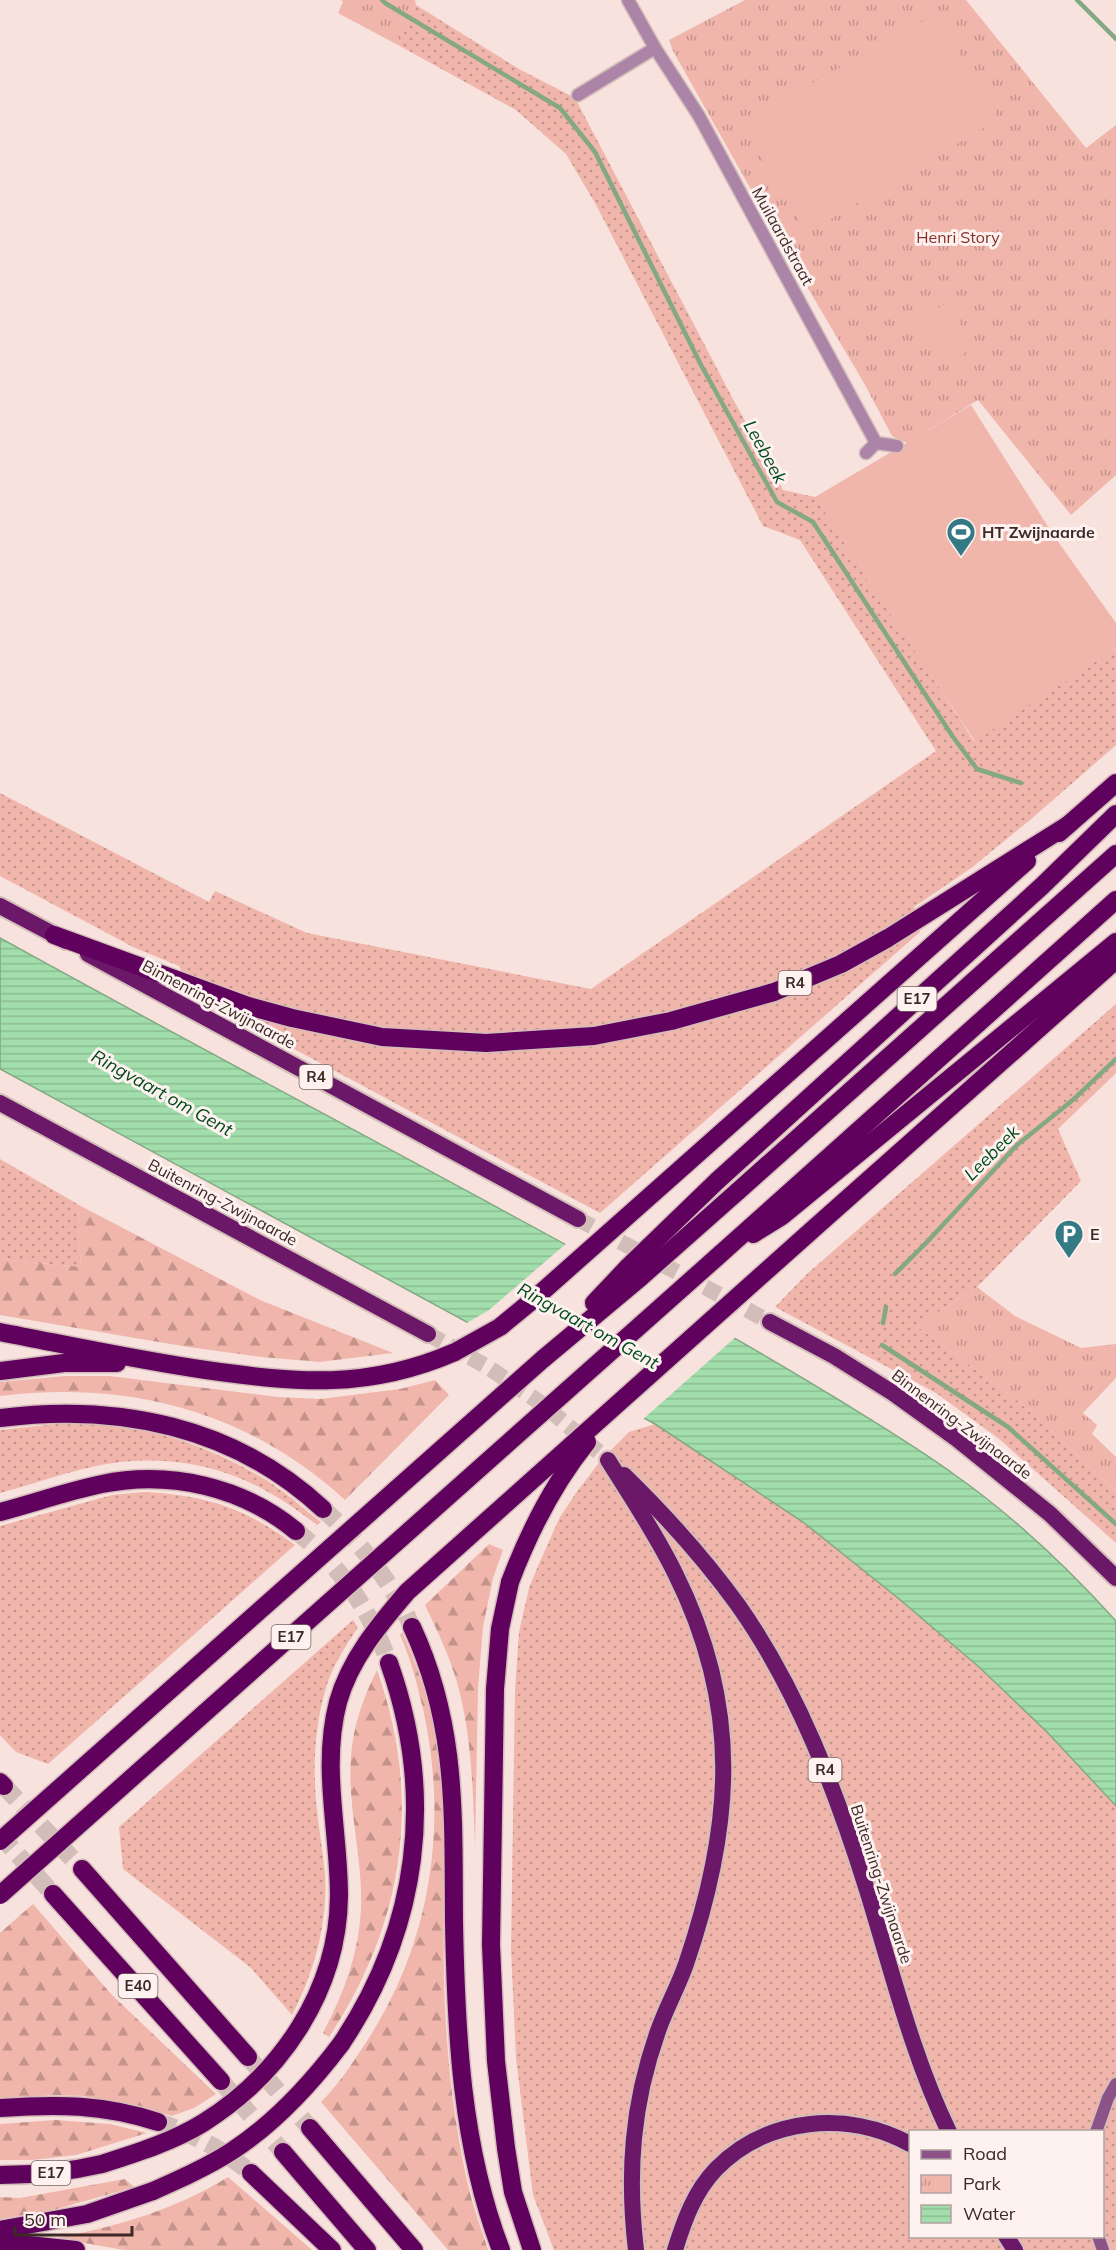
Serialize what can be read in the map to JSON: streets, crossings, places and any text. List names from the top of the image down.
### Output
{
  "streets": {
    "highway": [
      "R4",
      "E17",
      "Binnenring-Zwijnaarde",
      "Buitenring-Zwijnaarde",
      "E40"
    ],
    "street": ["Muilaardstraat"]
  },
  "crossings": [
    ["R4", "E17"],
    ["R4", "Binnenring-Zwijnaarde"]
  ],
  "water": ["Leebeek", "Ringvaart om Gent"],
  "parks": ["Henri Story"],
  "places": {
    "sports": ["HT Zwijnaarde"],
    "parking": ["E"]
  },
  "legend": ["Road", "Park", "Water"],
  "scale_bar": "50 m"
}
